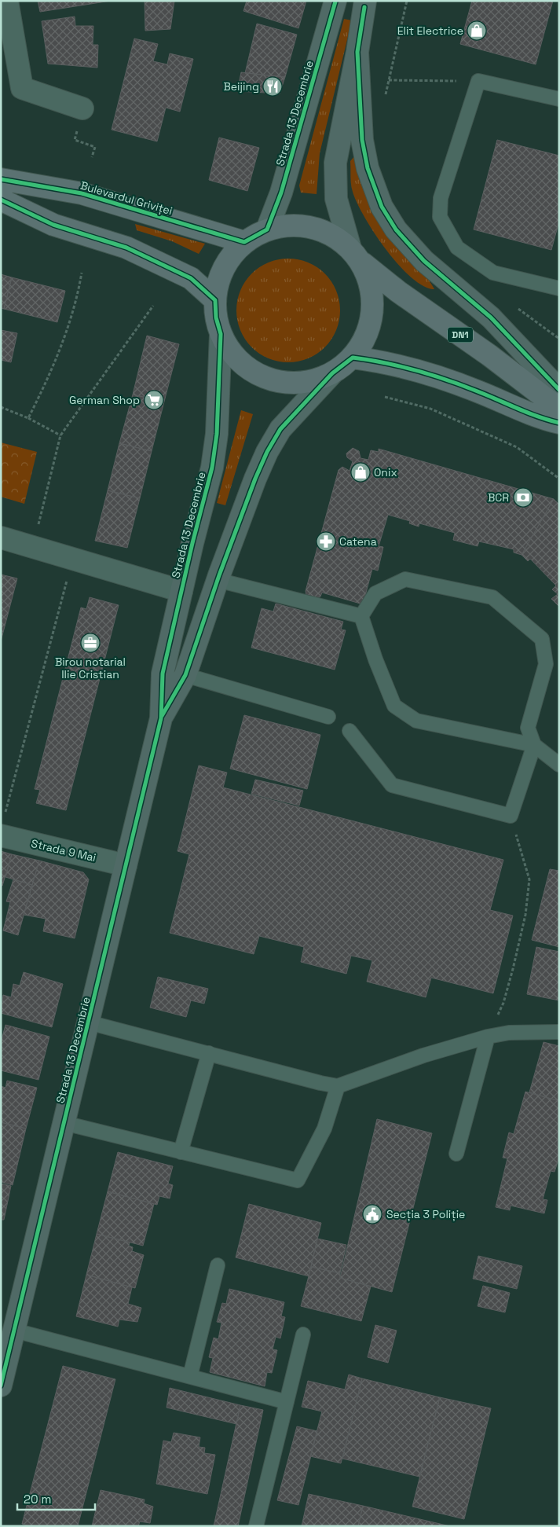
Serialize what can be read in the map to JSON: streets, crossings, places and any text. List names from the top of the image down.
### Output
{
  "streets": {
    "main road": ["Strada 13 Decembrie", "Bulevardul Griviței", "DN1"],
    "street": ["Strada 9 Mai"]
  },
  "crossings": [
    ["Strada 13 Decembrie", "DN1"],
    ["Strada 13 Decembrie", "Strada 9 Mai"],
    ["Bulevardul Griviței", "DN1"]
  ],
  "places": {
    "shop": ["Elit Electrice", "Onix"],
    "restaurant": ["Beijing"],
    "supermarket": ["German Shop"],
    "bank": ["BCR"],
    "pharmacy": ["Catena"],
    "office": ["Birou notarial Ilie Cristian"],
    "public building": ["Secția 3 Poliție"]
  },
  "scale_bar": "20 m"
}
